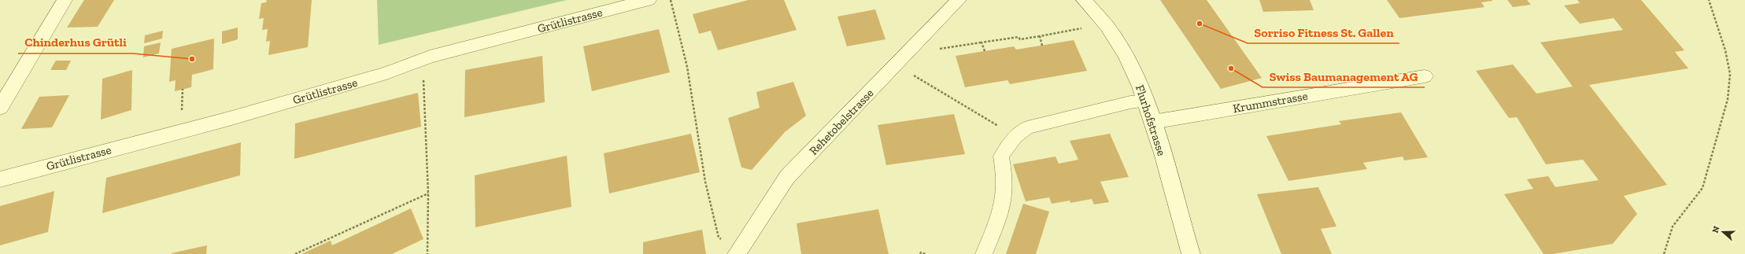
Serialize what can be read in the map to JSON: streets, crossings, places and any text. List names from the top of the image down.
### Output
{
  "streets": {
    "street": [
      "Grütlistrasse",
      "Krummstrasse",
      "Flurhofstrasse",
      "Rehetobelstrasse"
    ]
  },
  "crossings": [
    ["Krummstrasse", "Flurhofstrasse"]
  ],
  "places": ["Sorriso Fitness St. Gallen", "Chinderhus Grütli", "Swiss Baumanagement AG"],
  "north": "left"
}
